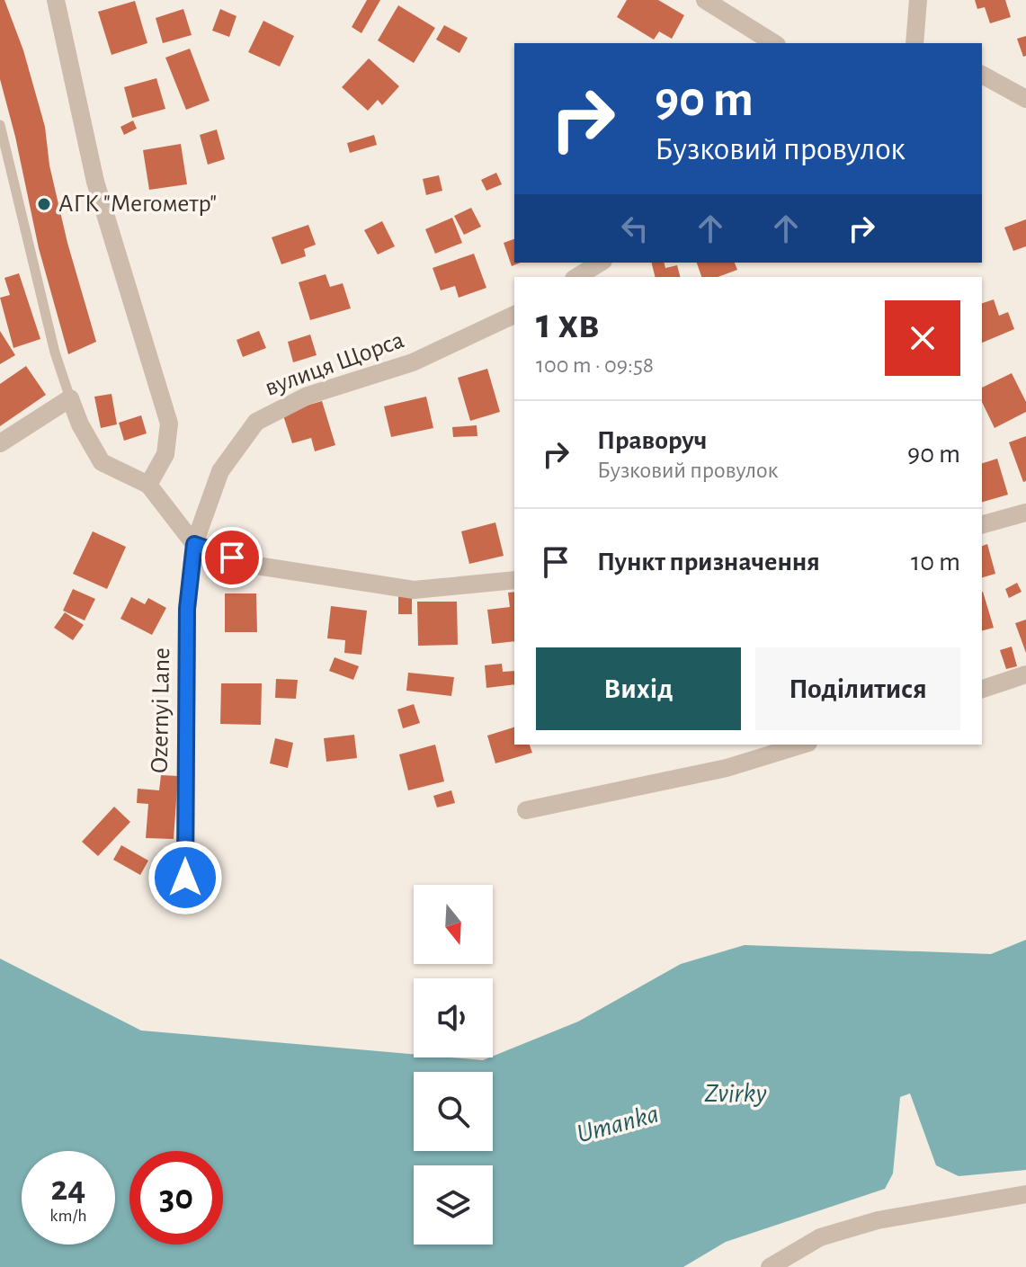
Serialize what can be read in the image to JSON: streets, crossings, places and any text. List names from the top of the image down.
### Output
{
  "streets": {
    "street": ["вулиця Щорса", "Ozernyi Lane"]
  },
  "crossings": [
    ["вулиця Щорса", "Ozernyi Lane"]
  ],
  "water": ["Zvirky", "Umanka"],
  "places": ["АГК \"Мегометр\""],
  "north": "bottom",
  "page": {
    "turn": ["90 m", "Бузковий провулок"],
    "heading": ["1 хв", "100 m · 09:58"],
    "list": [
      {
        "name": "Праворуч",
        "note": "Бузковий провулок",
        "value": "90 m"
      },
      {
        "name": "Пункт призначення",
        "value": "10 m"
      }
    ],
    "buttons": ["Вихід", "Поділитися"],
    "speed": "24 km/h",
    "limit": "30"
  }
}
